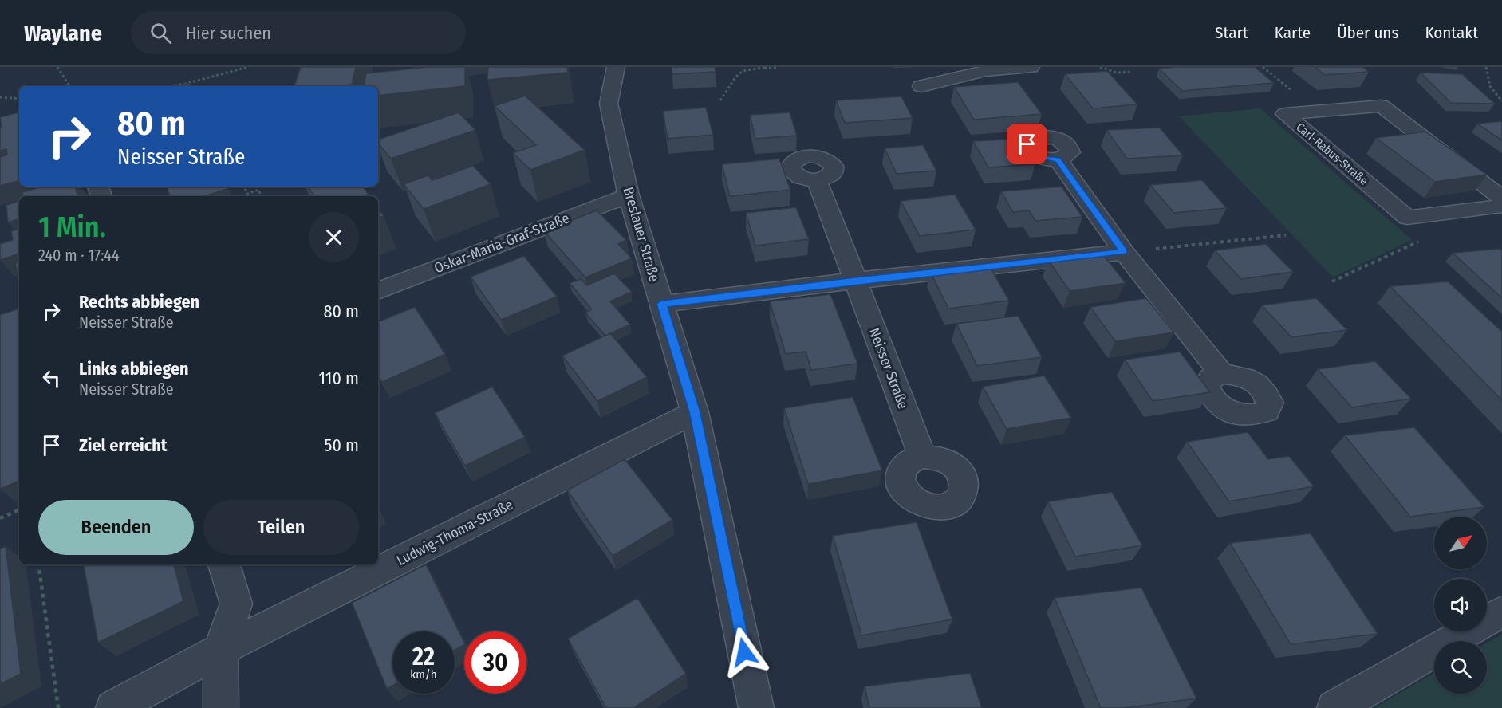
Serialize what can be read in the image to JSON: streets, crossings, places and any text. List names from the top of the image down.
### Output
{
  "streets": {
    "street": [
      "Carl-Rabus-Straße",
      "Breslauer Straße",
      "Oskar-Maria-Graf-Straße",
      "Neisser Straße",
      "Ludwig-Thoma-Straße"
    ]
  },
  "crossings": [
    ["Breslauer Straße", "Oskar-Maria-Graf-Straße"],
    ["Breslauer Straße", "Ludwig-Thoma-Straße"]
  ],
  "north": "top right",
  "page": {
    "header": "Waylane",
    "search": "Hier suchen",
    "nav": [
      "Start",
      "Karte",
      "Über uns",
      "Kontakt"
    ],
    "turn": ["80 m", "Neisser Straße"],
    "heading": ["1 Min.", "240 m · 17:44"],
    "list": [
      {
        "name": "Rechts abbiegen",
        "note": "Neisser Straße",
        "value": "80 m"
      },
      {
        "name": "Links abbiegen",
        "note": "Neisser Straße",
        "value": "110 m"
      },
      {
        "name": "Ziel erreicht",
        "value": "50 m"
      }
    ],
    "buttons": ["Beenden", "Teilen"],
    "speed": "22 km/h",
    "limit": "30"
  }
}
